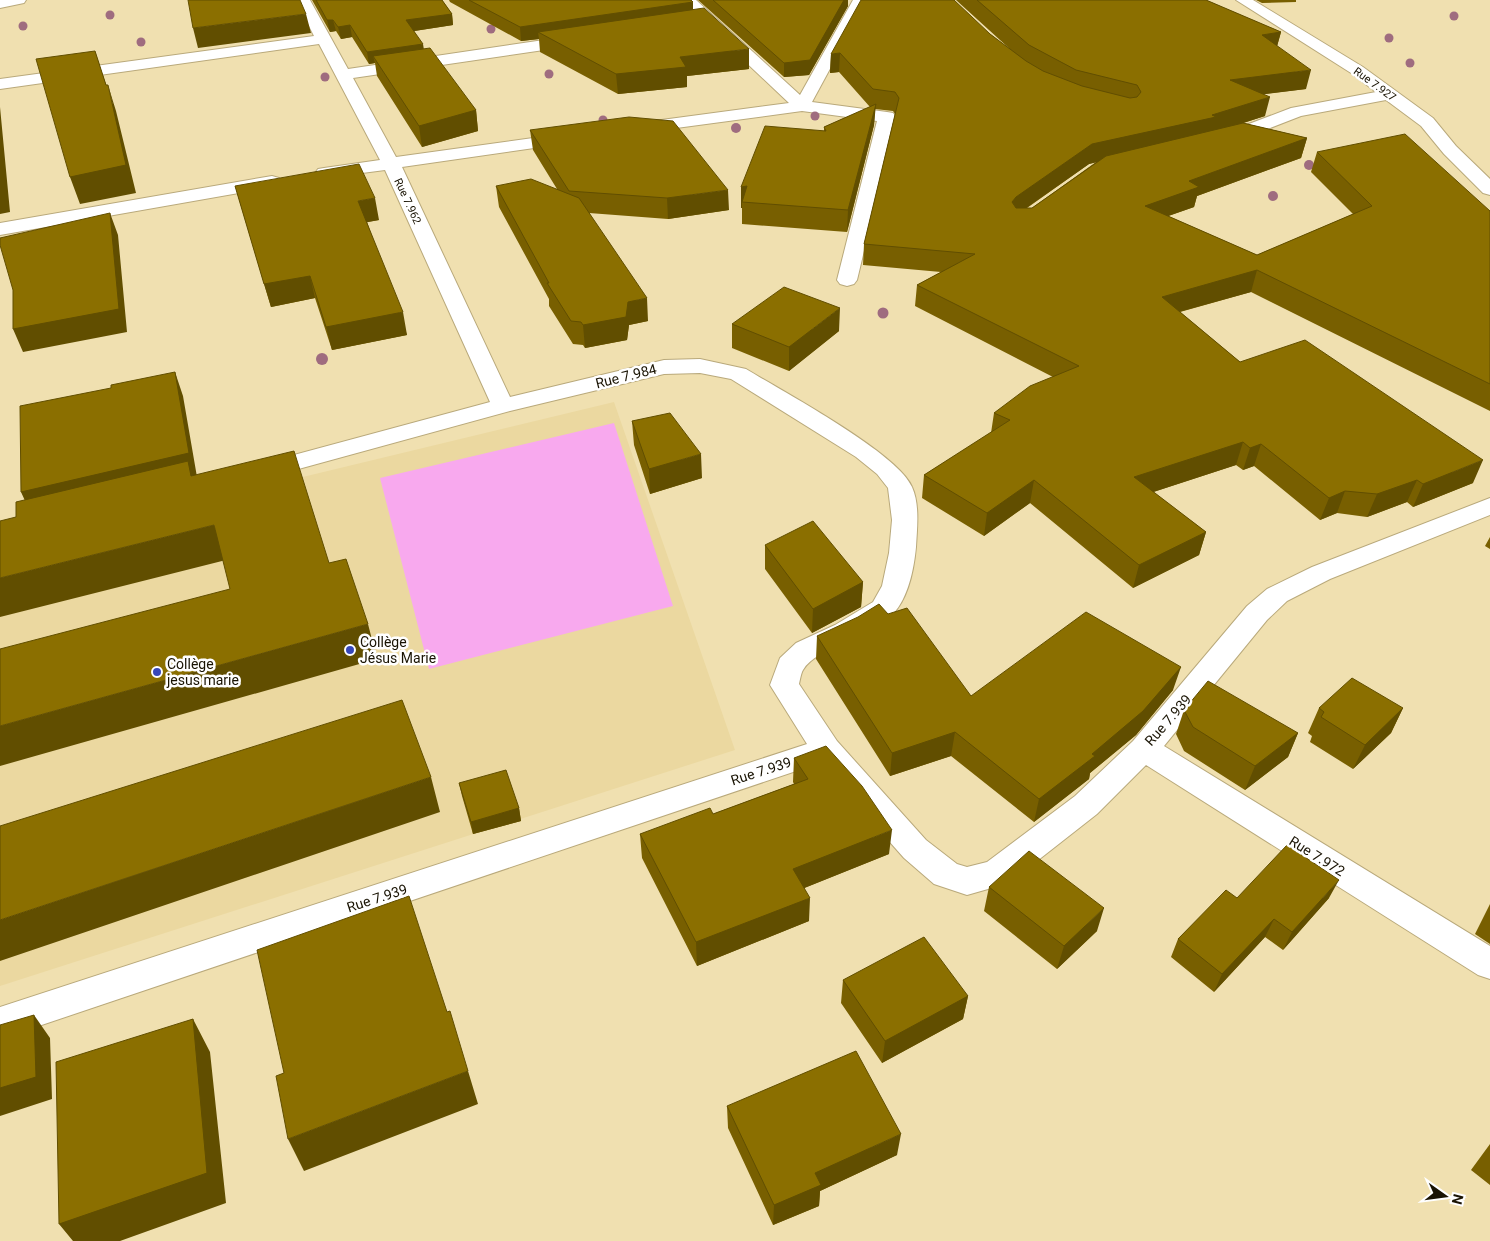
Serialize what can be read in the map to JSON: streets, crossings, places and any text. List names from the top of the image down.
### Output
{
  "streets": {
    "street": [
      "Rue 7.927",
      "Rue 7.962",
      "Rue 7.984",
      "Rue 7.939",
      "Rue 7.972"
    ]
  },
  "crossings": [
    ["Rue 7.962", "Rue 7.984"],
    ["Rue 7.984", "Rue 7.939"],
    ["Rue 7.939", "Rue 7.972"]
  ],
  "places": ["Collège Jésus Marie", "Collège jesus marie"],
  "north": "right"
}
